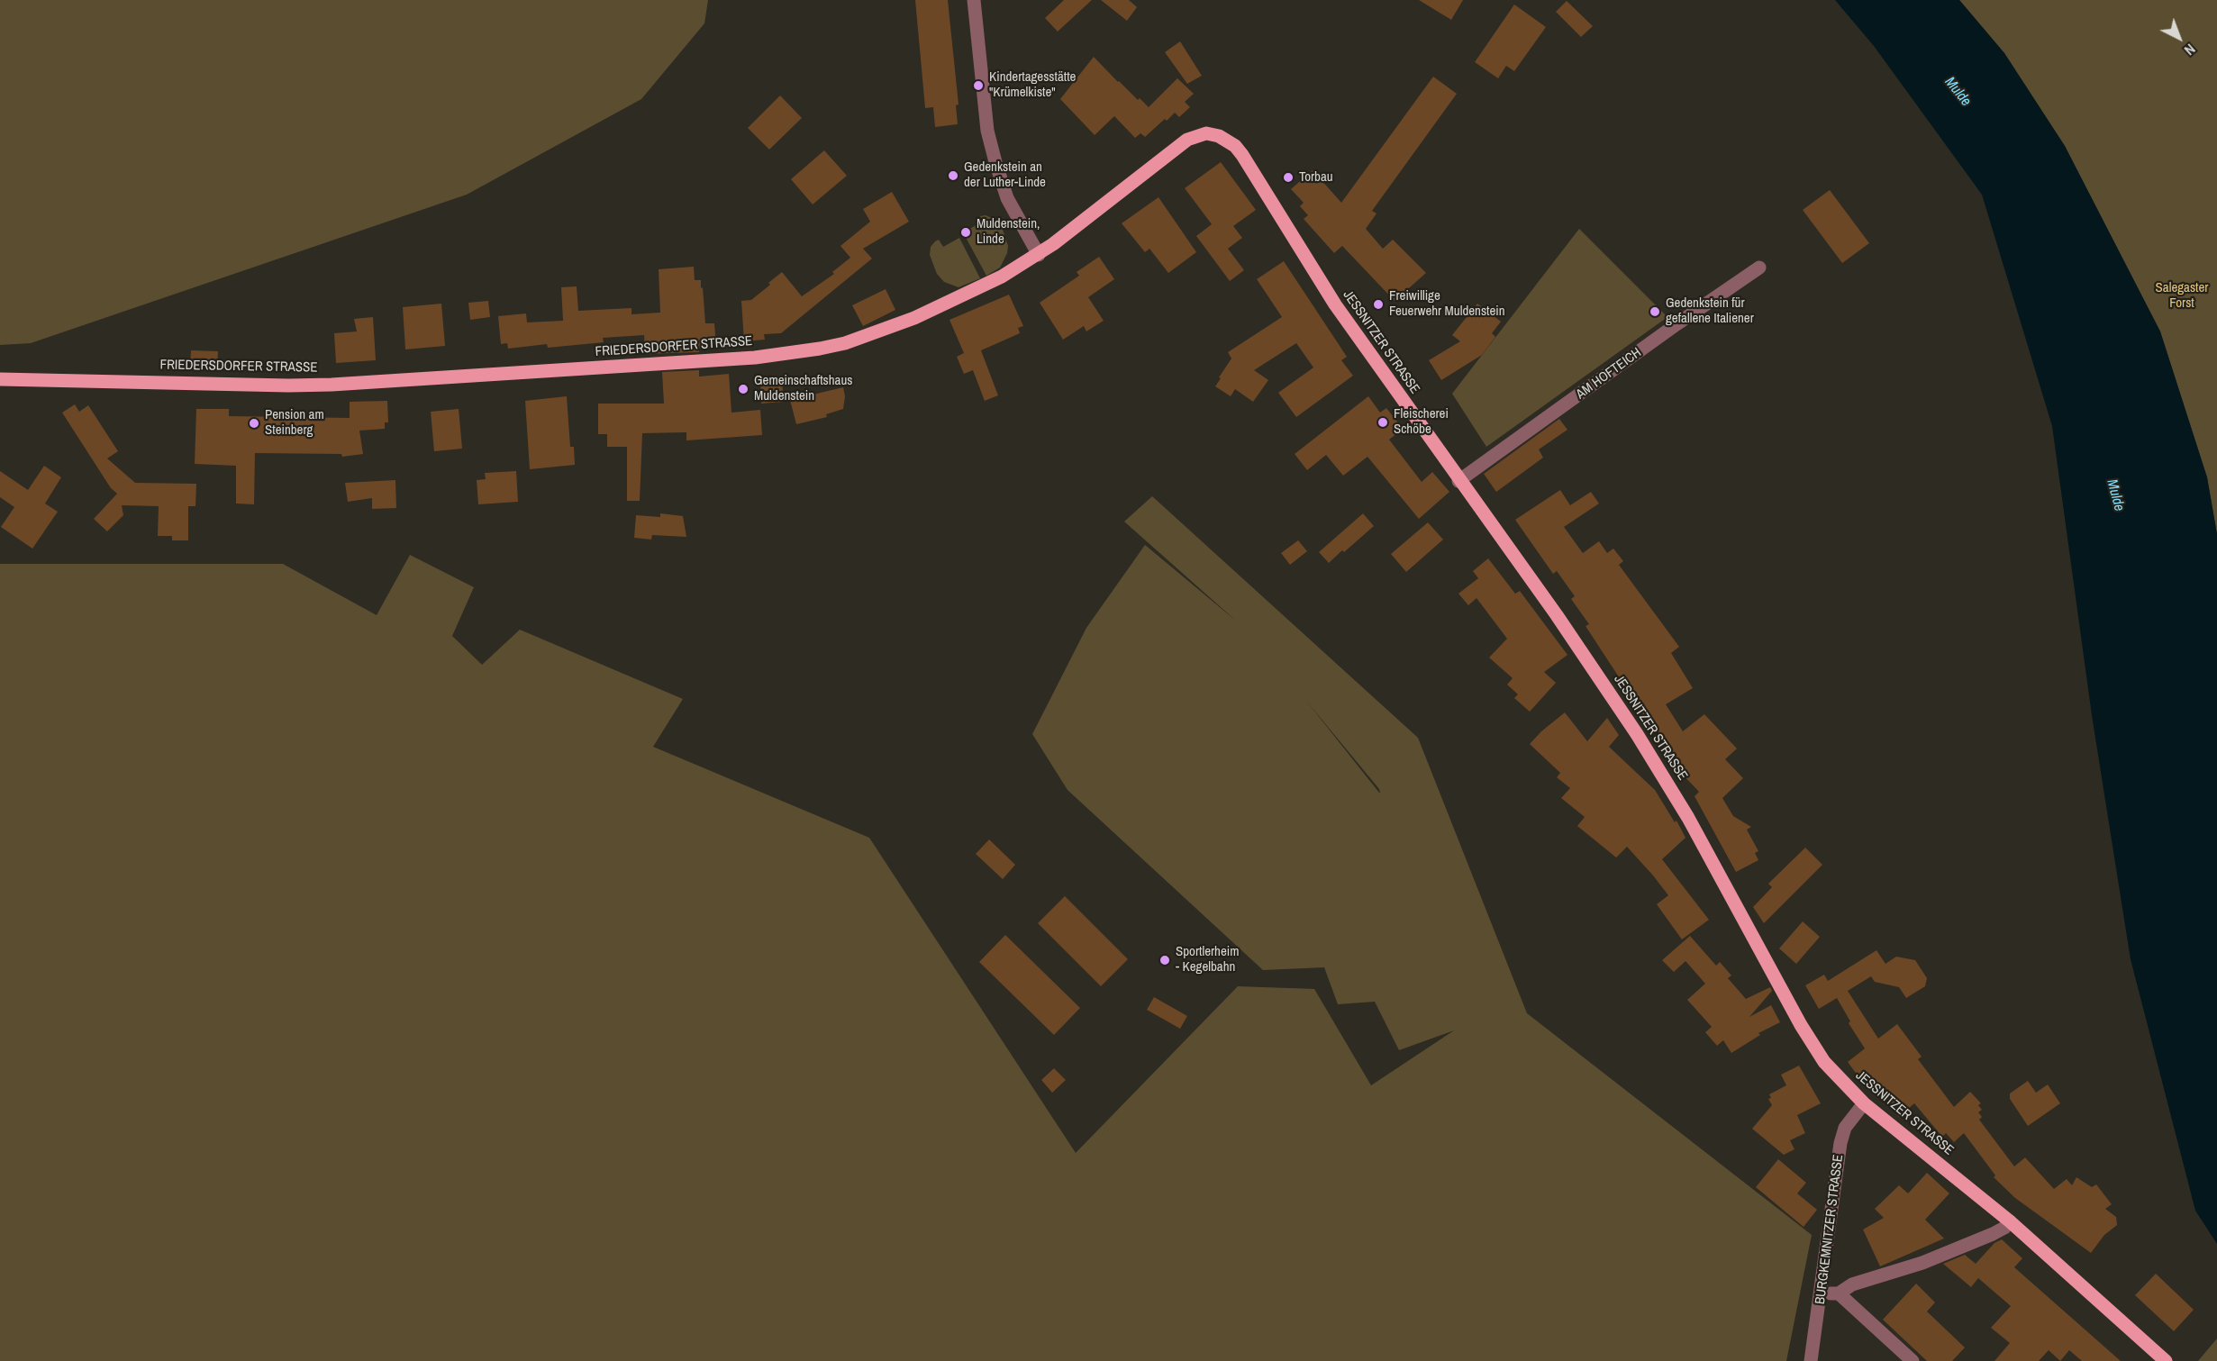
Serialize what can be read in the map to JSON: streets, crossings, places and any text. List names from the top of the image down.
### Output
{
  "streets": {
    "main road": ["JESSNITZER STRASSE", "FRIEDERSDORFER STRASSE"],
    "street": ["AM HOFTEICH", "BURGKEMNITZER STRASSE"]
  },
  "crossings": [
    ["JESSNITZER STRASSE", "FRIEDERSDORFER STRASSE"],
    ["JESSNITZER STRASSE", "AM HOFTEICH"],
    ["JESSNITZER STRASSE", "BURGKEMNITZER STRASSE"]
  ],
  "water": ["Mulde"],
  "parks": ["Salegaster Forst"],
  "places": [
    "Kindertagesstätte \"Krümelkiste\"",
    "Gedenkstein an der Luther-Linde",
    "Torbau",
    "Muldenstein, Linde",
    "Freiwillige Feuerwehr Muldenstein",
    "Gedenkstein für gefallene Italiener",
    "Gemeinschaftshaus Muldenstein",
    "Fleischerei Schöbe",
    "Pension am Steinberg",
    "Sportlerheim - Kegelbahn"
  ],
  "north": "bottom right"
}
